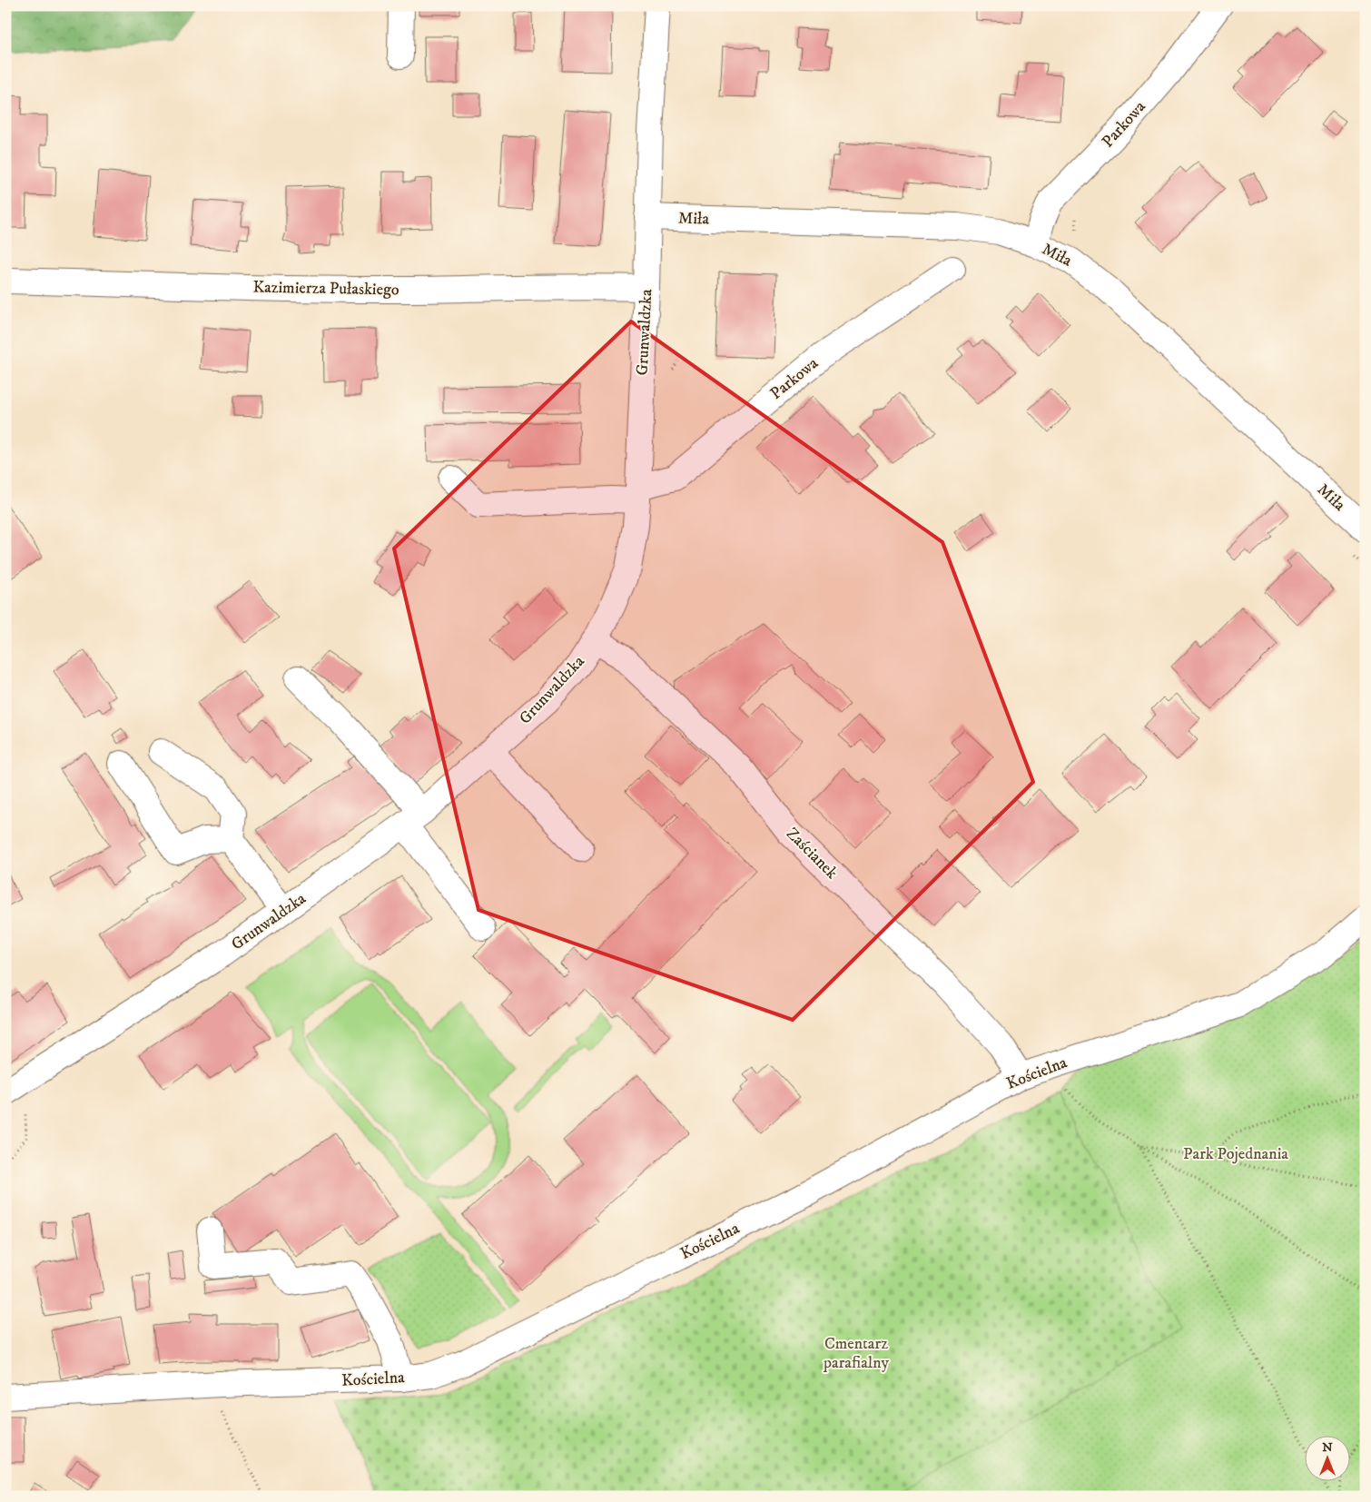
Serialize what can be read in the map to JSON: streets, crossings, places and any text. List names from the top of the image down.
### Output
{
  "streets": {
    "street": [
      "Parkowa",
      "Miła",
      "Kazimierza Pułaskiego",
      "Grunwaldzka",
      "Zaścianek",
      "Kościelna"
    ]
  },
  "crossings": [
    ["Parkowa", "Miła"],
    ["Parkowa", "Grunwaldzka"],
    ["Miła", "Grunwaldzka"],
    ["Kazimierza Pułaskiego", "Grunwaldzka"],
    ["Grunwaldzka", "Zaścianek"],
    ["Zaścianek", "Kościelna"]
  ],
  "parks": ["Park Pojednania", "Cmentarz parafialny"],
  "north": "top"
}
